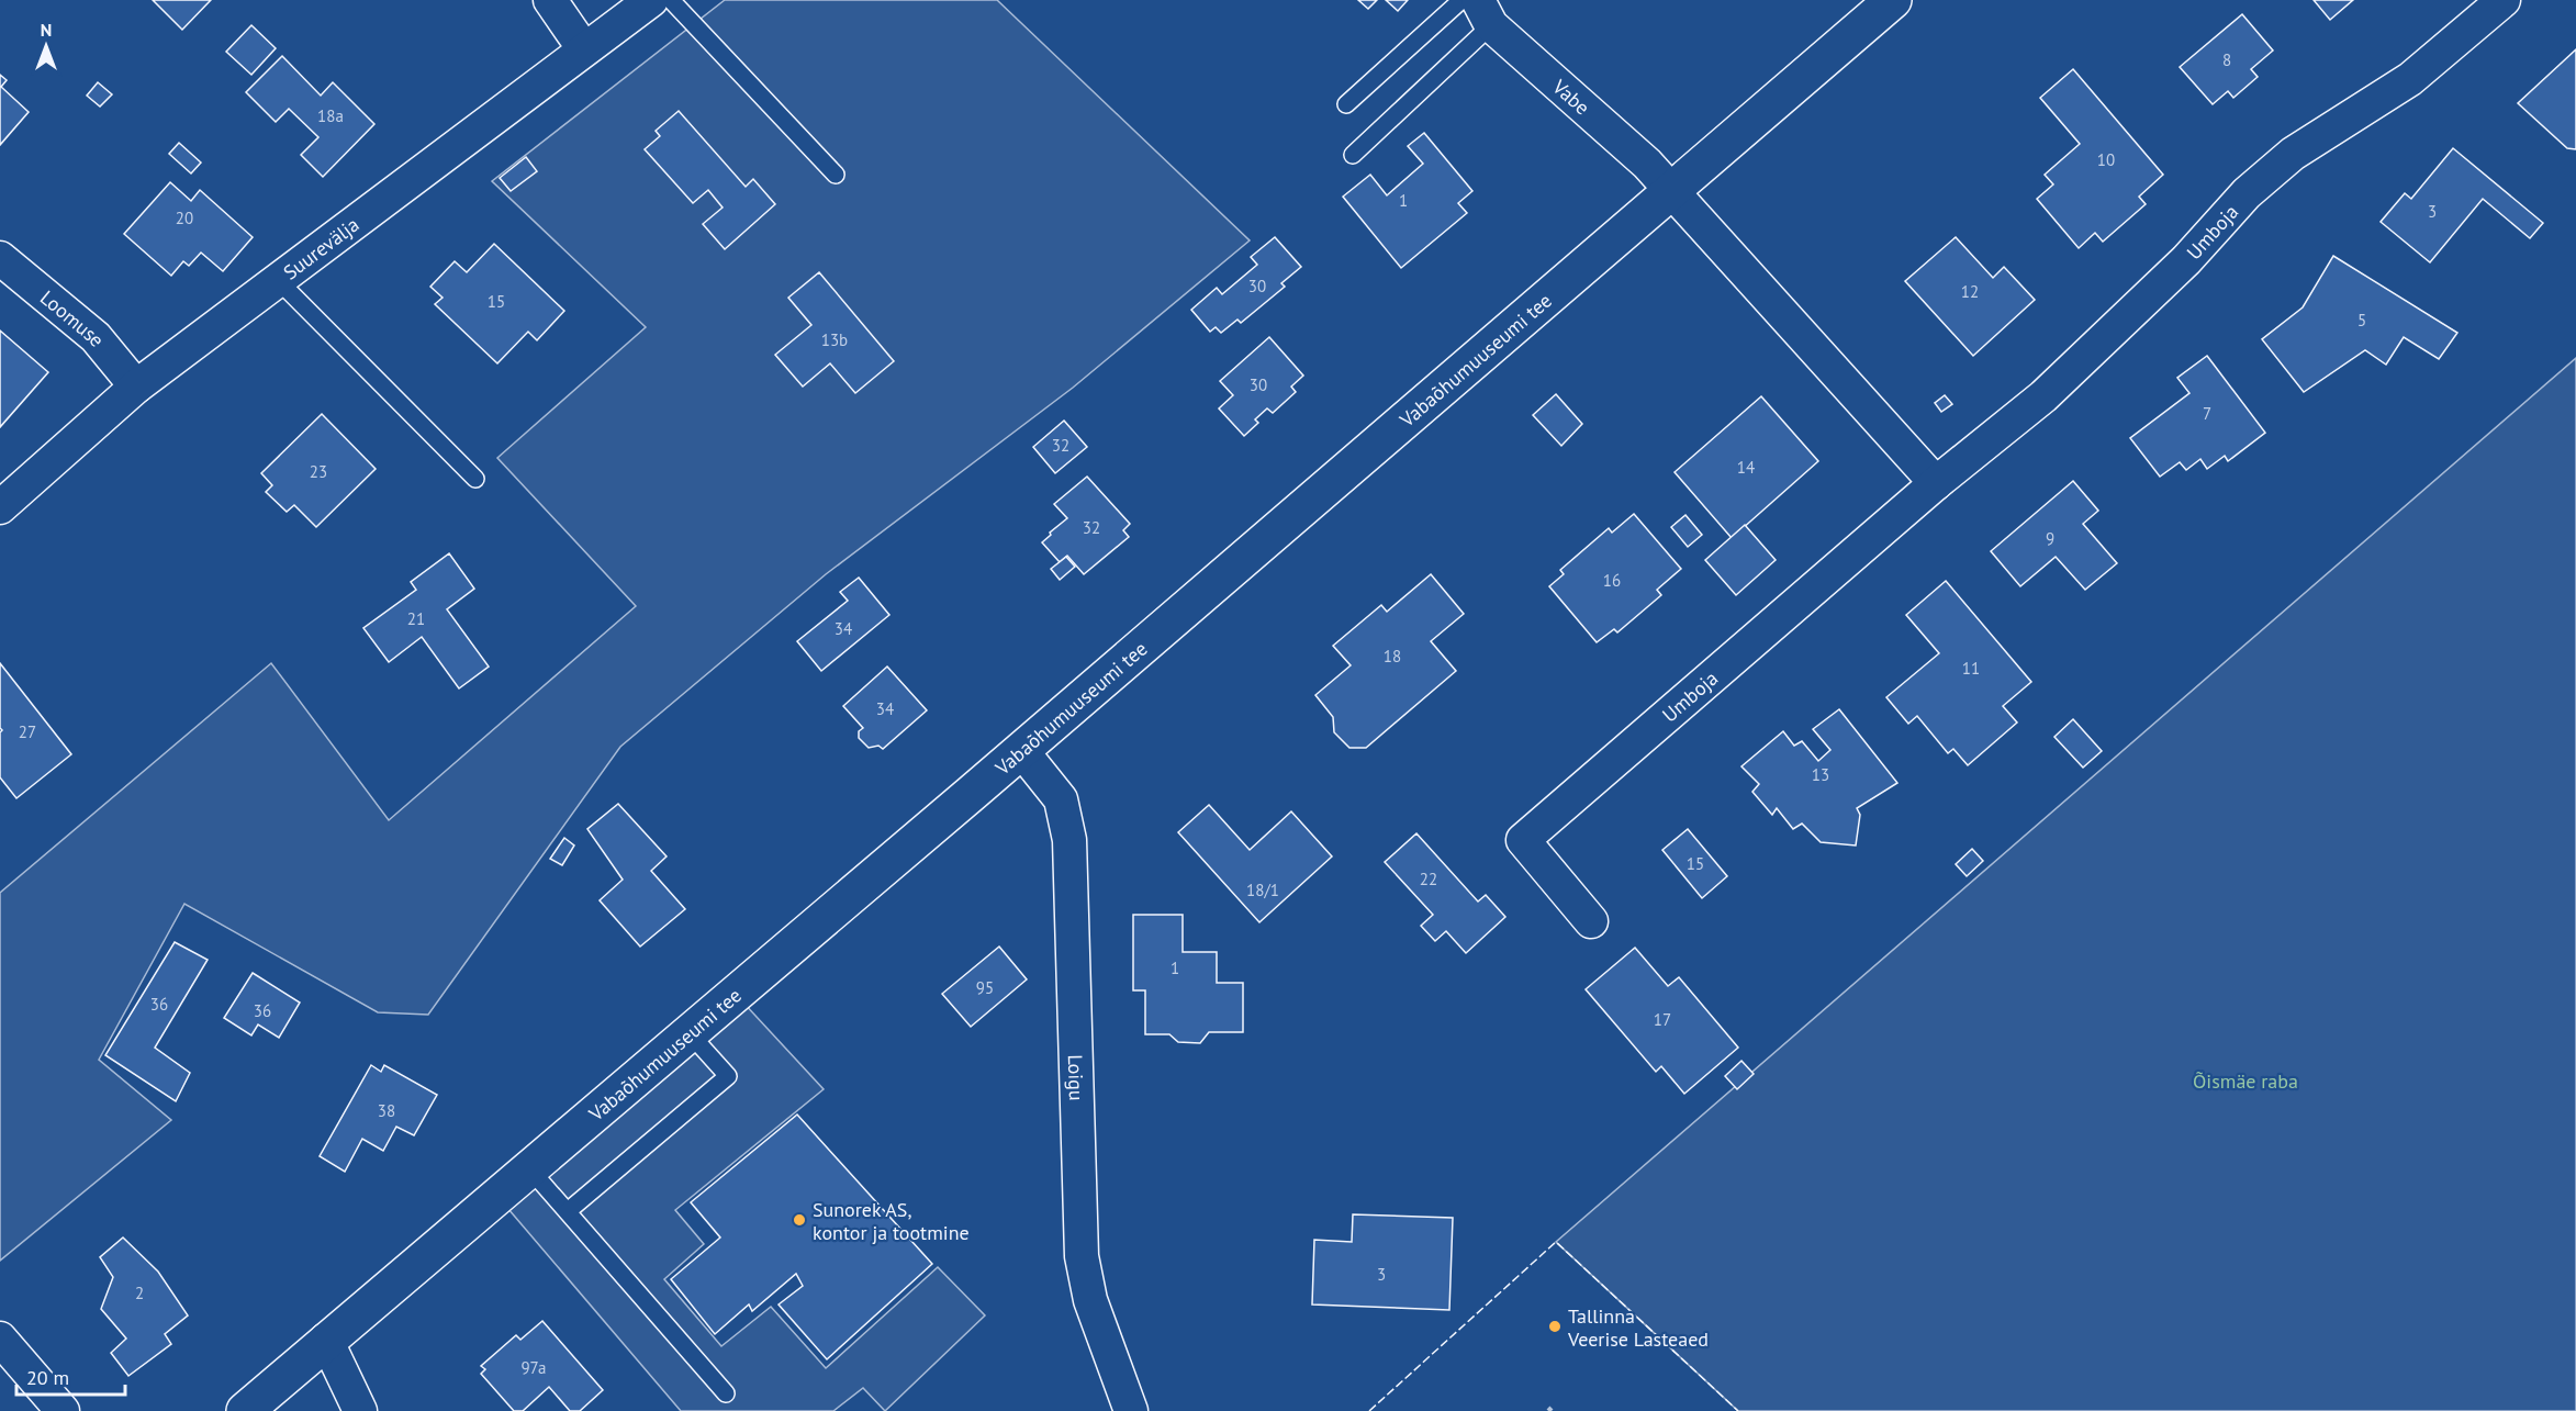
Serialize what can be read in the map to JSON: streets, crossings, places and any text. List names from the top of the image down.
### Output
{
  "streets": {
    "street": [
      "Vabe",
      "Umboja",
      "Suurevälja",
      "Loomuse",
      "Vabaõhumuuseumi tee",
      "Loigu"
    ]
  },
  "crossings": [
    ["Vabe", "Vabaõhumuuseumi tee"],
    ["Suurevälja", "Loomuse"],
    ["Vabaõhumuuseumi tee", "Loigu"]
  ],
  "parks": ["Õismäe raba"],
  "places": ["Sunorek AS, kontor ja tootmine", "Tallinna Veerise Lasteaed"],
  "house_numbers": [
    "8",
    "18a",
    "10",
    "1",
    "3",
    "20",
    "30",
    "12",
    "15",
    "5",
    "13b",
    "30",
    "7",
    "32",
    "14",
    "23",
    "32",
    "9",
    "16",
    "21",
    "34",
    "18",
    "11",
    "34",
    "27",
    "13",
    "15",
    "22",
    "18/1",
    "1",
    "95",
    "36",
    "36",
    "17",
    "38",
    "3",
    "2",
    "97a"
  ],
  "scale_bar": "20 m",
  "north": "top"
}
